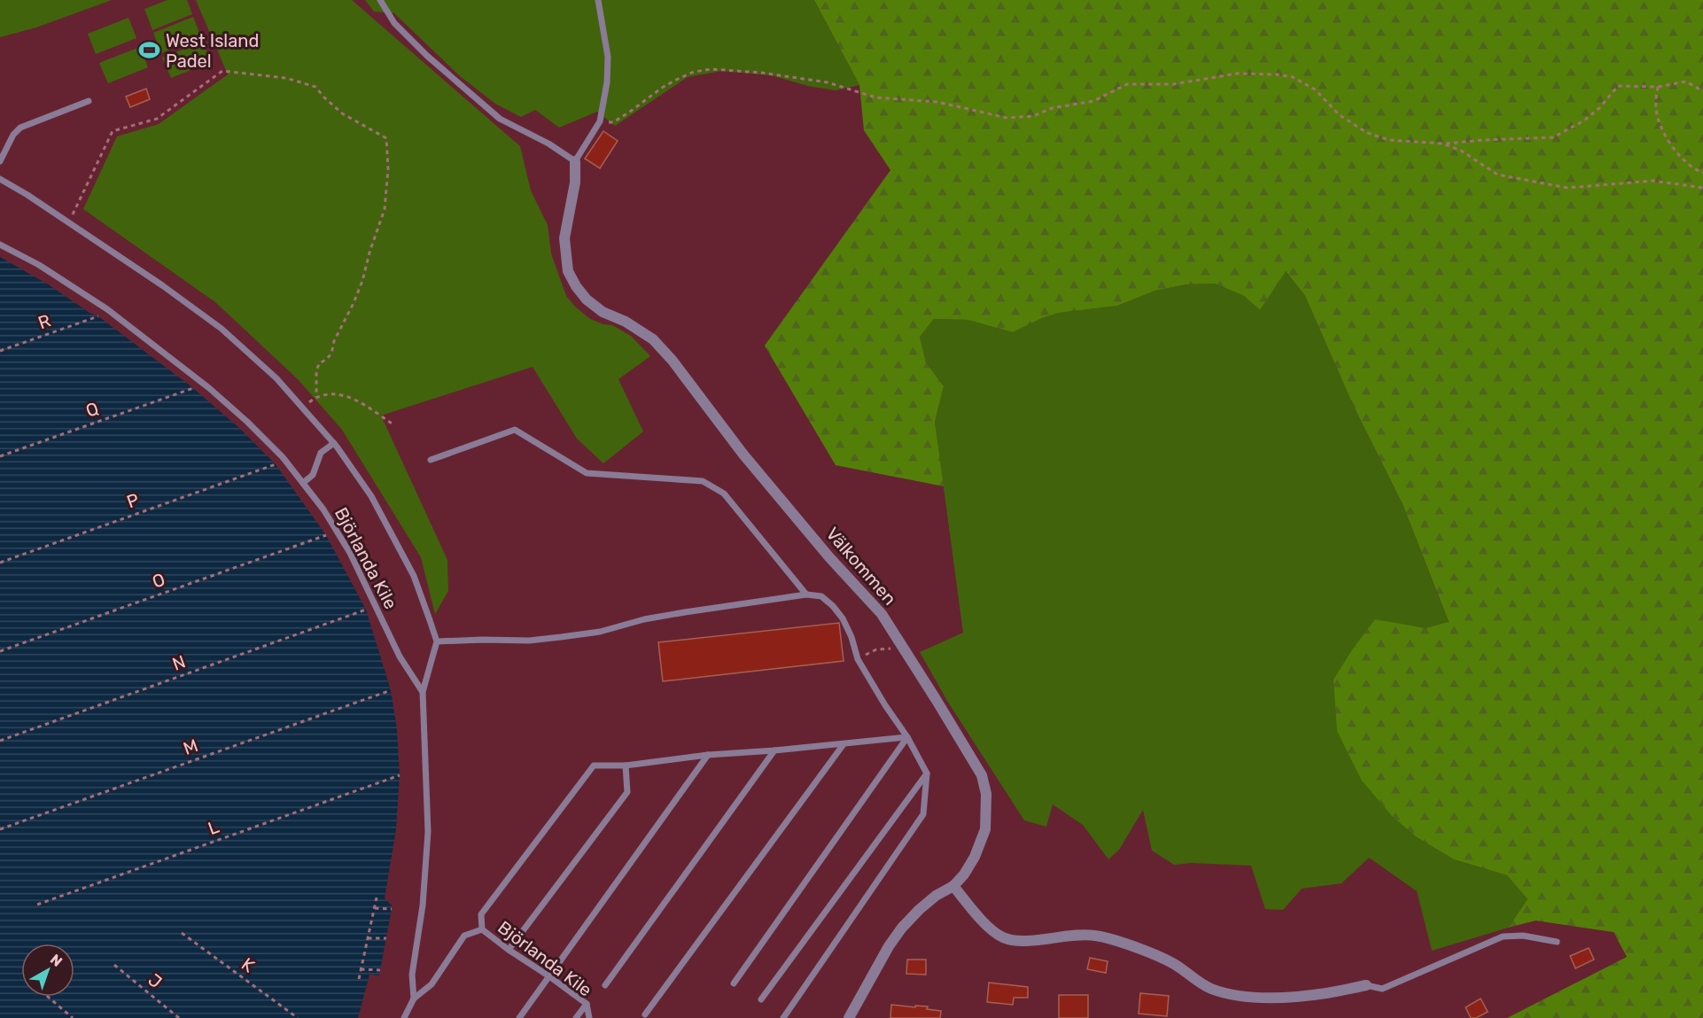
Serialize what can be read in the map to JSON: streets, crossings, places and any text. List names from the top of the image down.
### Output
{
  "streets": {
    "street": ["Välkommen"],
    "lane": ["Björlanda Kile"],
    "path": [
      "R",
      "Q",
      "P",
      "O",
      "N",
      "M",
      "L",
      "K",
      "J"
    ]
  },
  "places": {
    "sports": ["West Island Padel"]
  },
  "north": "top right"
}
